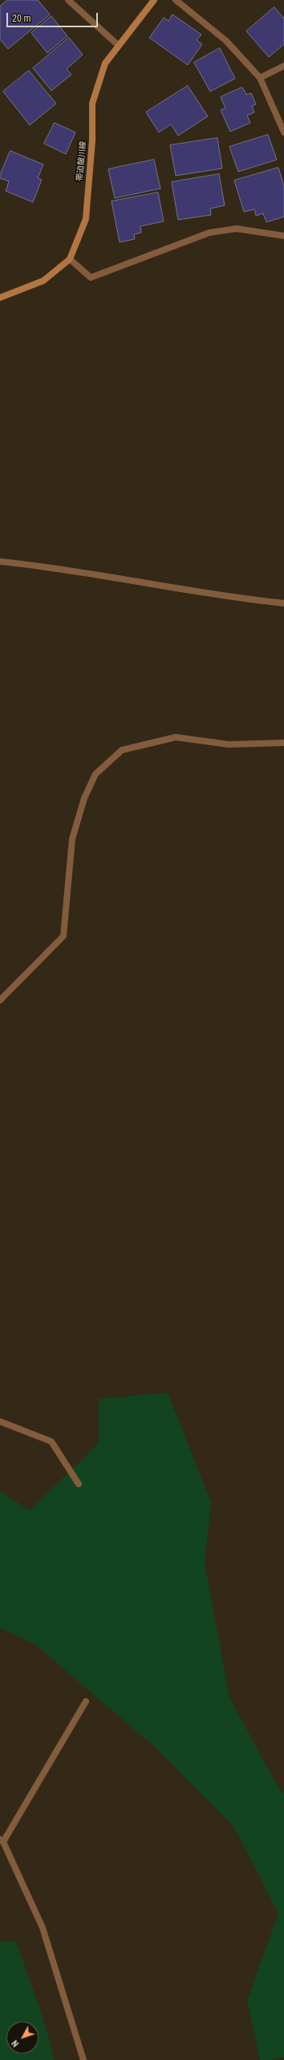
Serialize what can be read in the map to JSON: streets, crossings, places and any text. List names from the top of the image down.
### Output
{
  "streets": {
    "street": ["帯迫皷川線"]
  },
  "scale_bar": "20 m",
  "north": "bottom left"
}
